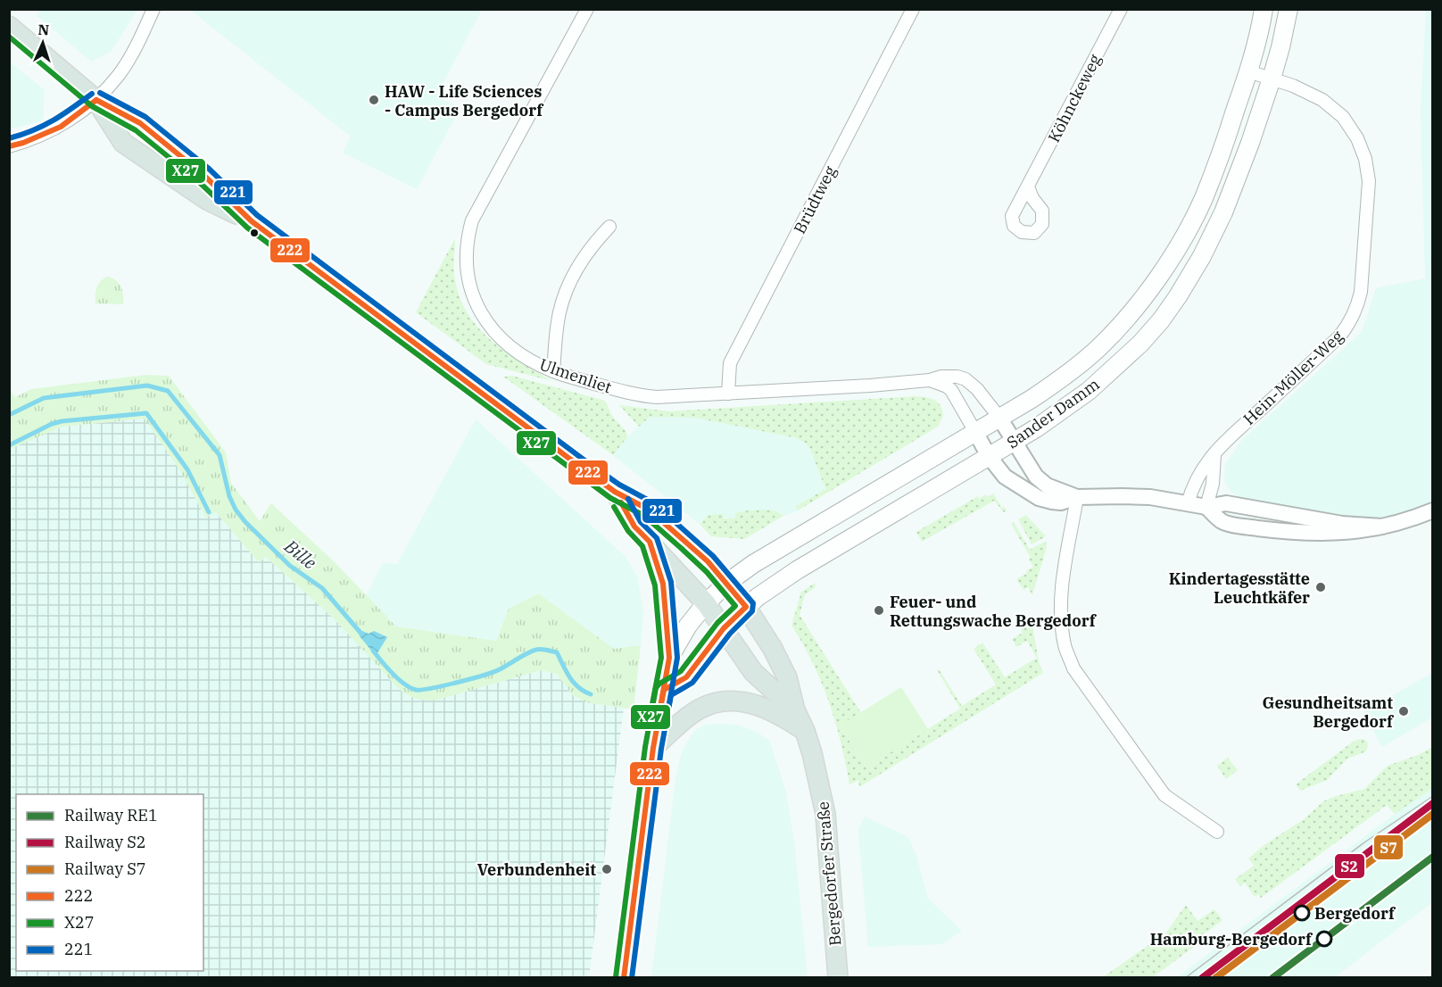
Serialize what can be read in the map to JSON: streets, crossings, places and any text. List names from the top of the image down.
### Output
{
  "streets": {
    "main road": ["Sander Damm", "Bergedorfer Straße"],
    "street": [
      "Köhnckeweg",
      "Brüdtweg",
      "Ulmenliet",
      "Hein-Möller-Weg"
    ]
  },
  "crossings": [
    ["Brüdtweg", "Ulmenliet"],
    ["Ulmenliet", "Sander Damm"],
    ["Hein-Möller-Weg", "Sander Damm"],
    ["Sander Damm", "Bergedorfer Straße"]
  ],
  "water": ["Bille"],
  "places": [
    "HAW - Life Sciences - Campus Bergedorf",
    "Kindertagesstätte Leuchtkäfer",
    "Feuer- und Rettungswache Bergedorf",
    "Gesundheitsamt Bergedorf",
    "Verbundenheit",
    "Bergedorf",
    "Hamburg-Bergedorf"
  ],
  "lines": [
    "transit line X27",
    "transit line 221",
    "transit line 222",
    "rail line S2",
    "rail line S7",
    "rail line RE1"
  ],
  "legend": [
    "Railway RE1",
    "Railway S2",
    "Railway S7",
    "222",
    "X27",
    "221"
  ],
  "north": "top"
}
